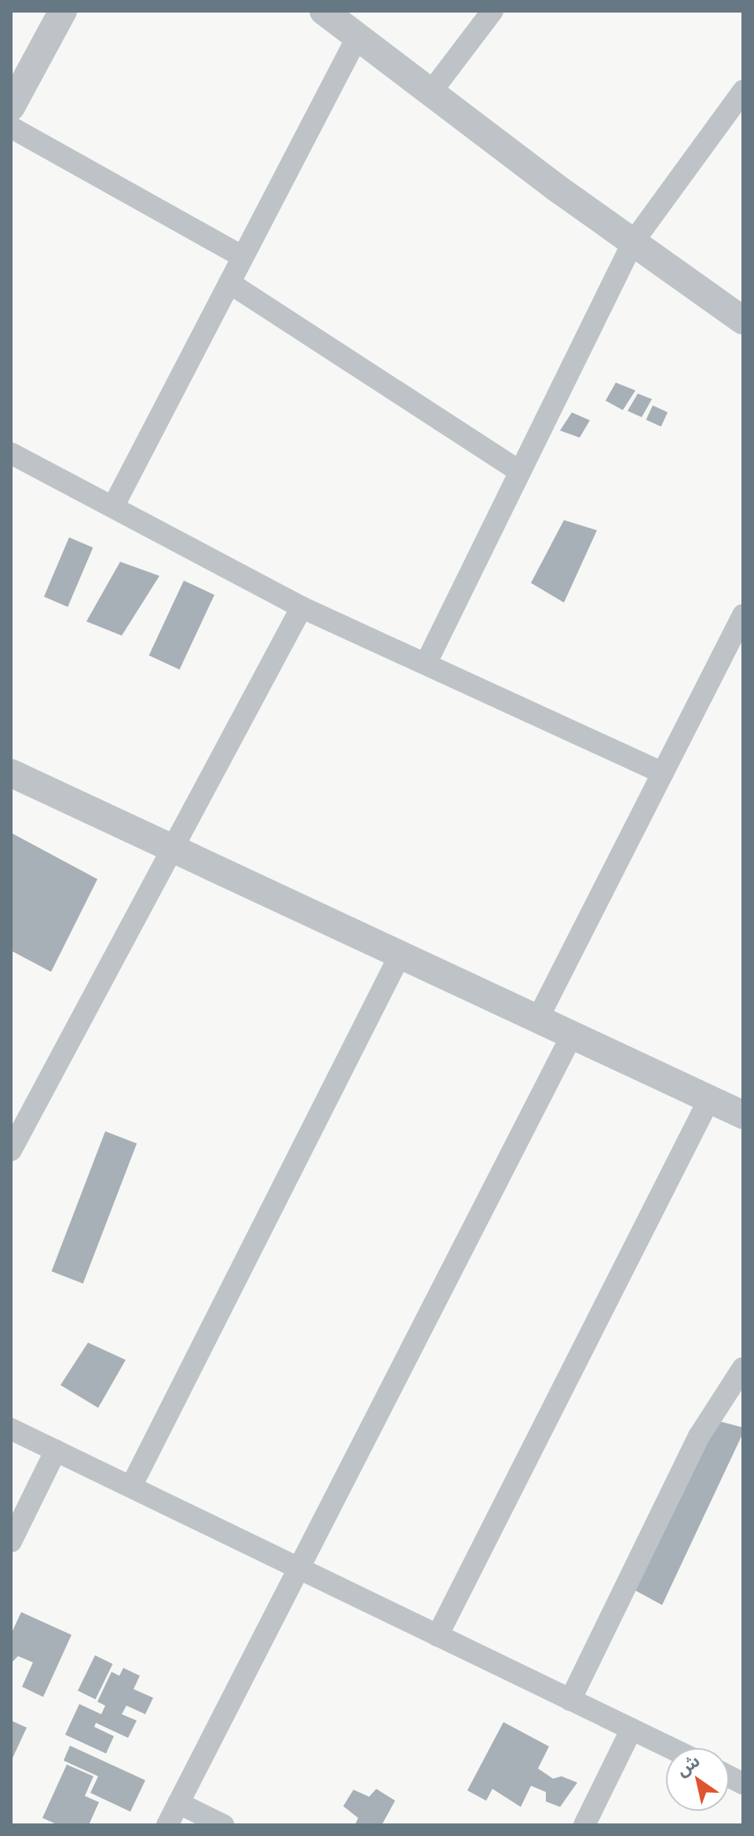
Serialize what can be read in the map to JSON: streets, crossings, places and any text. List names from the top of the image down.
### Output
{
  "north": "top left"
}
